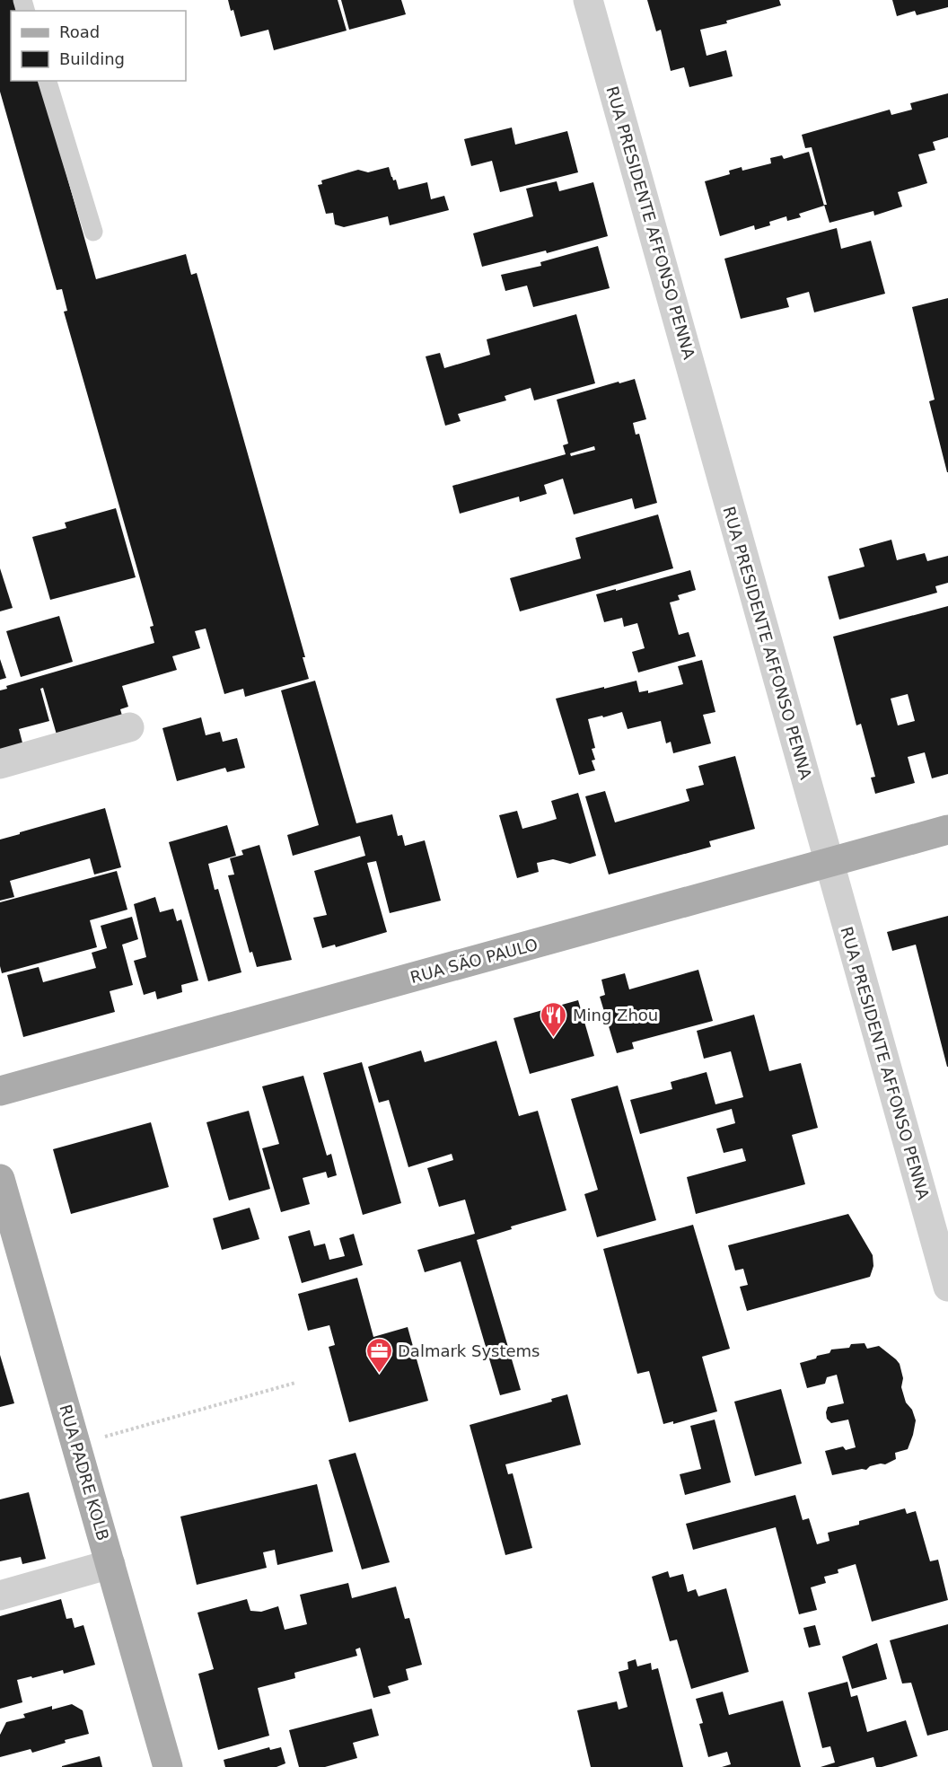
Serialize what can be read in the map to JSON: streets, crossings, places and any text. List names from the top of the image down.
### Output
{
  "streets": {
    "main road": ["RUA SÃO PAULO", "RUA PADRE KOLB"],
    "street": ["RUA PRESIDENTE AFFONSO PENNA"]
  },
  "crossings": [
    ["RUA PRESIDENTE AFFONSO PENNA", "RUA SÃO PAULO"]
  ],
  "places": {
    "restaurant": ["Ming Zhou"],
    "office": ["Dalmark Systems"]
  },
  "legend": ["Road", "Building"]
}
